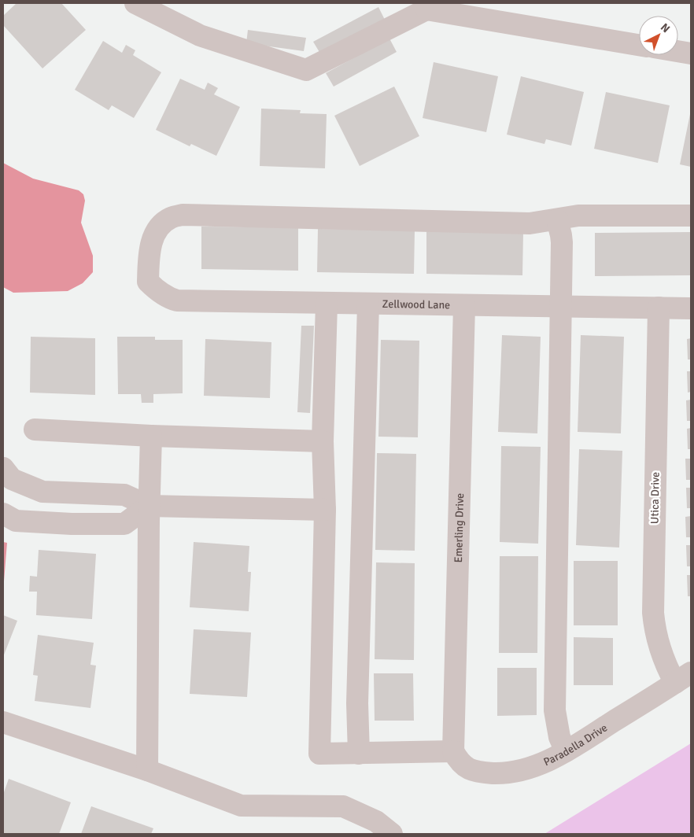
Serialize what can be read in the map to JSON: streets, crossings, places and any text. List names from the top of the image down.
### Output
{
  "streets": {
    "street": [
      "Zellwood Lane",
      "Utica Drive",
      "Emerling Drive",
      "Paradella Drive"
    ]
  },
  "crossings": [
    ["Zellwood Lane", "Utica Drive"],
    ["Zellwood Lane", "Emerling Drive"],
    ["Utica Drive", "Paradella Drive"],
    ["Emerling Drive", "Paradella Drive"]
  ],
  "north": "top right"
}
